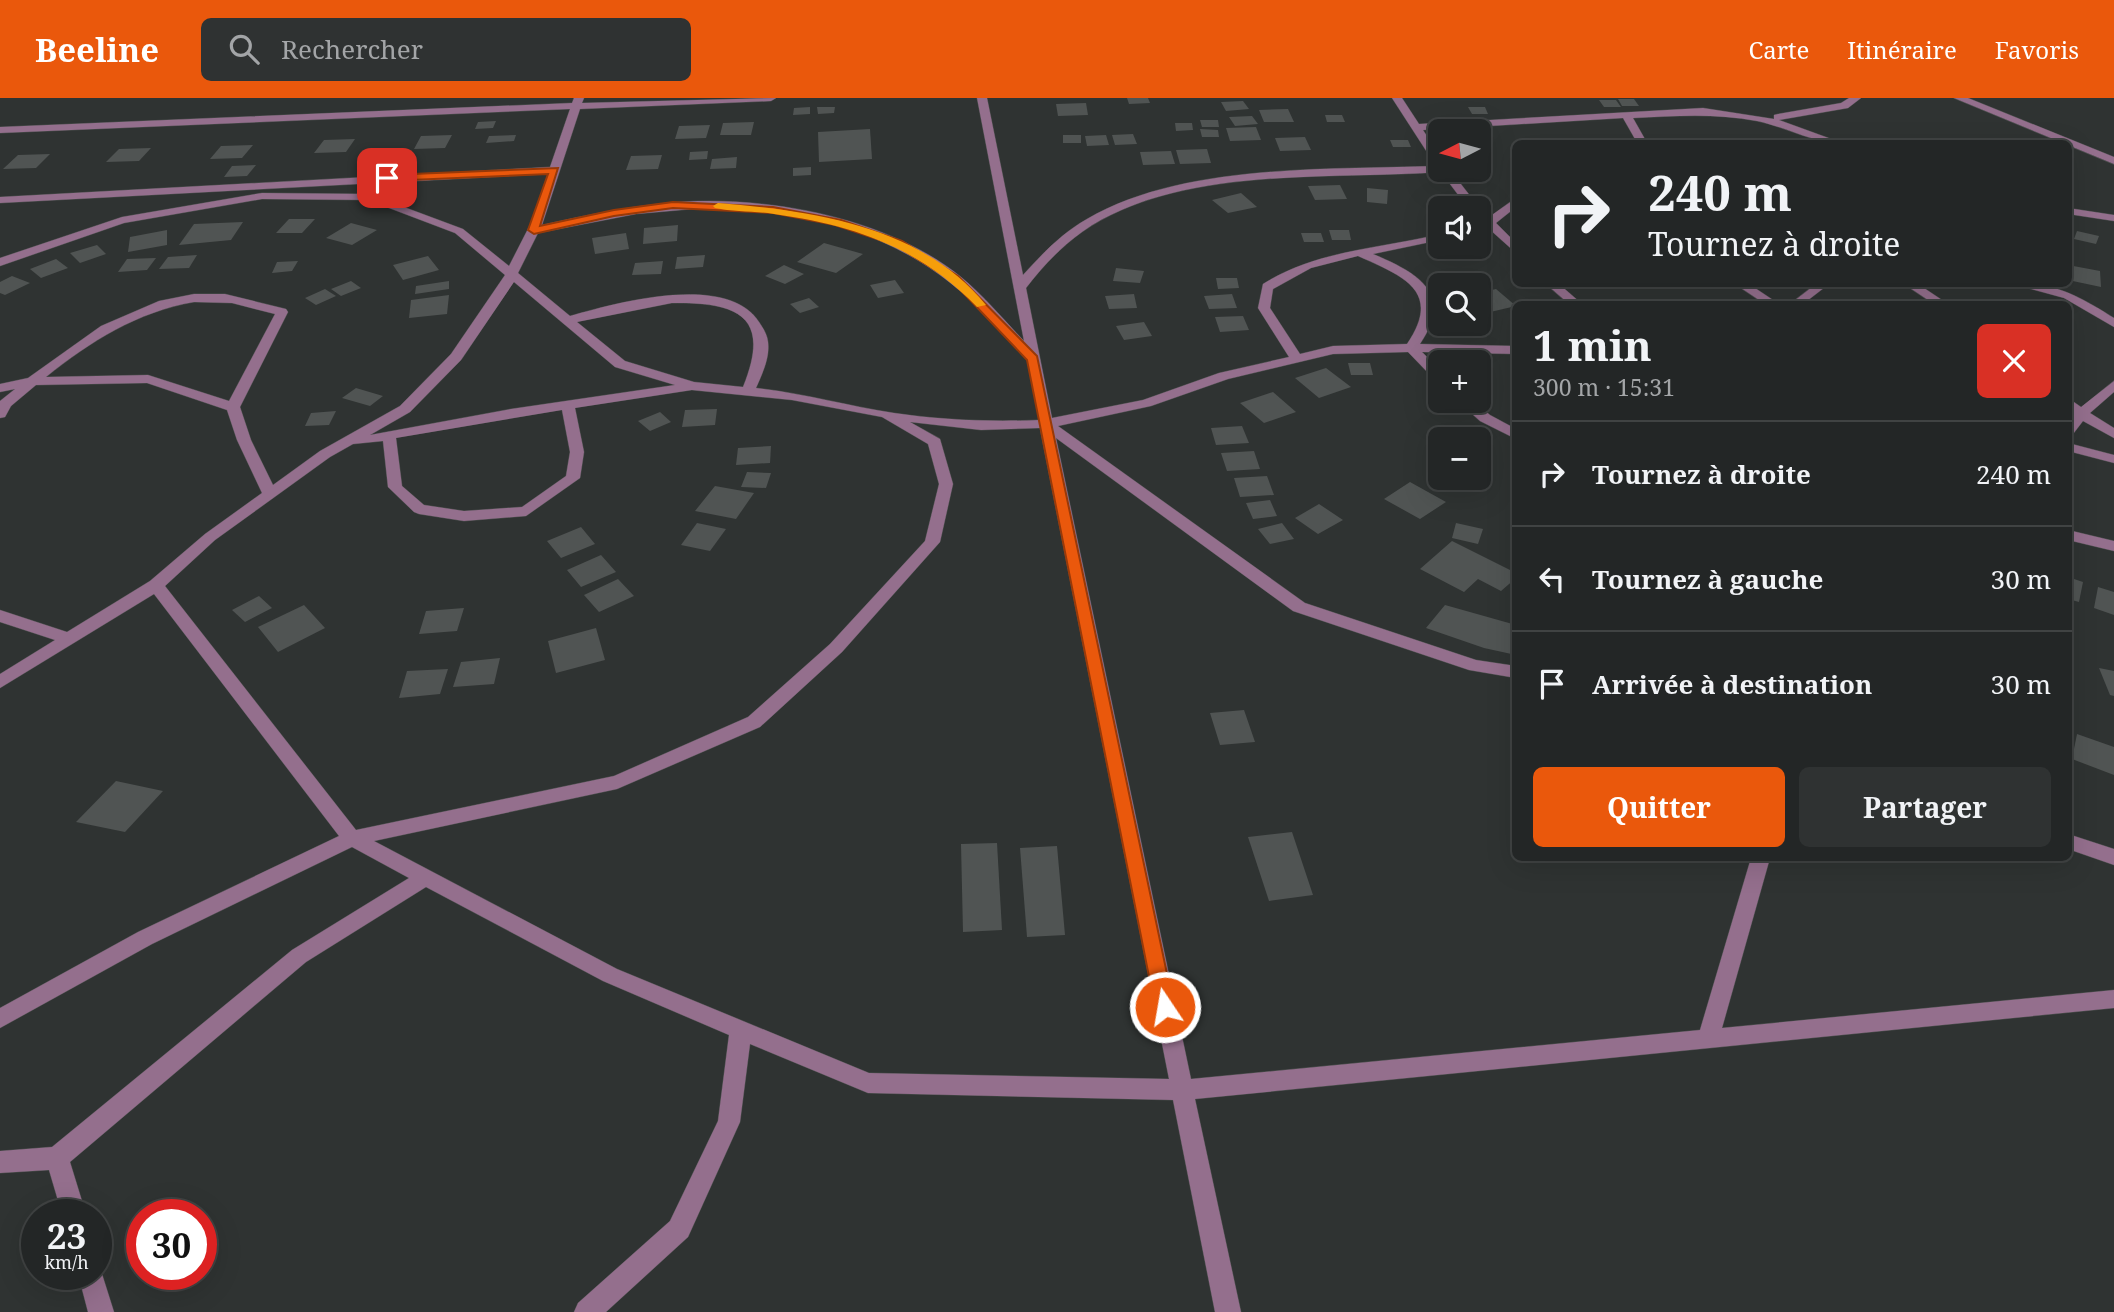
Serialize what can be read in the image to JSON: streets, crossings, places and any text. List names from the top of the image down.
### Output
{
  "north": "left",
  "page": {
    "header": "Beeline",
    "search": "Rechercher",
    "nav": ["Carte", "Itinéraire", "Favoris"],
    "map_buttons": ["+", "−"],
    "turn": ["240 m", "Tournez à droite"],
    "heading": ["1 min", "300 m · 15:31"],
    "list": [
      {
        "name": "Tournez à droite",
        "value": "240 m"
      },
      {
        "name": "Tournez à gauche",
        "value": "30 m"
      },
      {
        "name": "Arrivée à destination",
        "value": "30 m"
      }
    ],
    "buttons": ["Quitter", "Partager"],
    "speed": "23 km/h",
    "limit": "30"
  }
}
